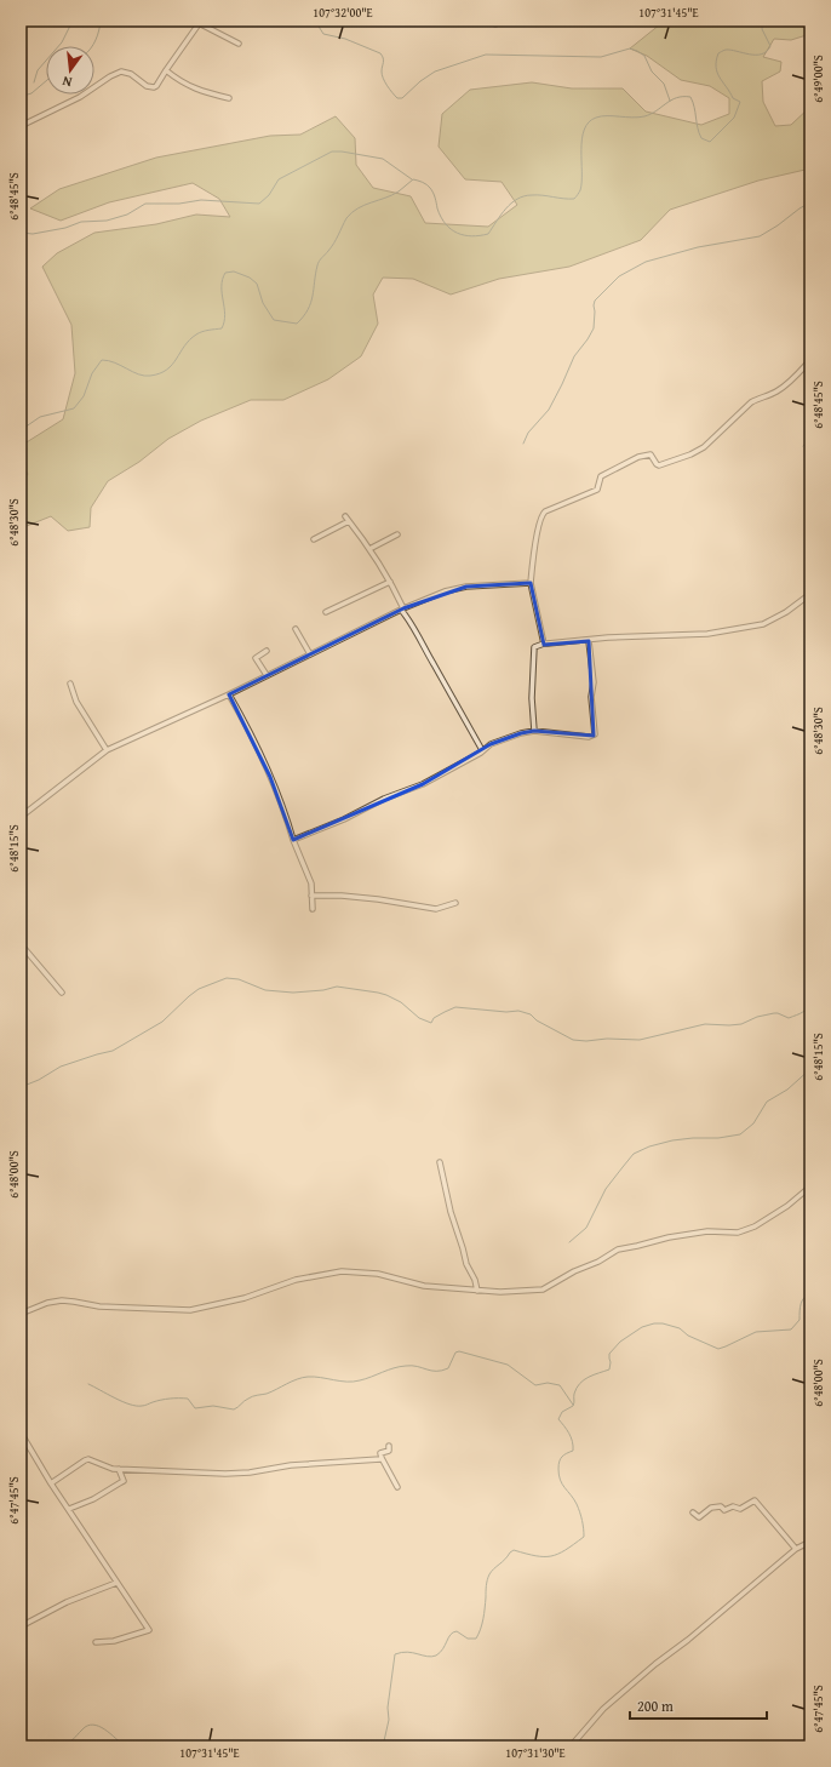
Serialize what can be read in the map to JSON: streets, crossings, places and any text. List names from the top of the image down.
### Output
{
  "scale_bar": "200 m",
  "north": "bottom",
  "coordinates": [
    "107°32'00\"E",
    "107°31'45\"E",
    "6°49'00\"S",
    "6°48'45\"S",
    "6°48'30\"S",
    "6°48'15\"S",
    "6°48'00\"S",
    "6°47'45\"S",
    "107°31'30\"E"
  ]
}
